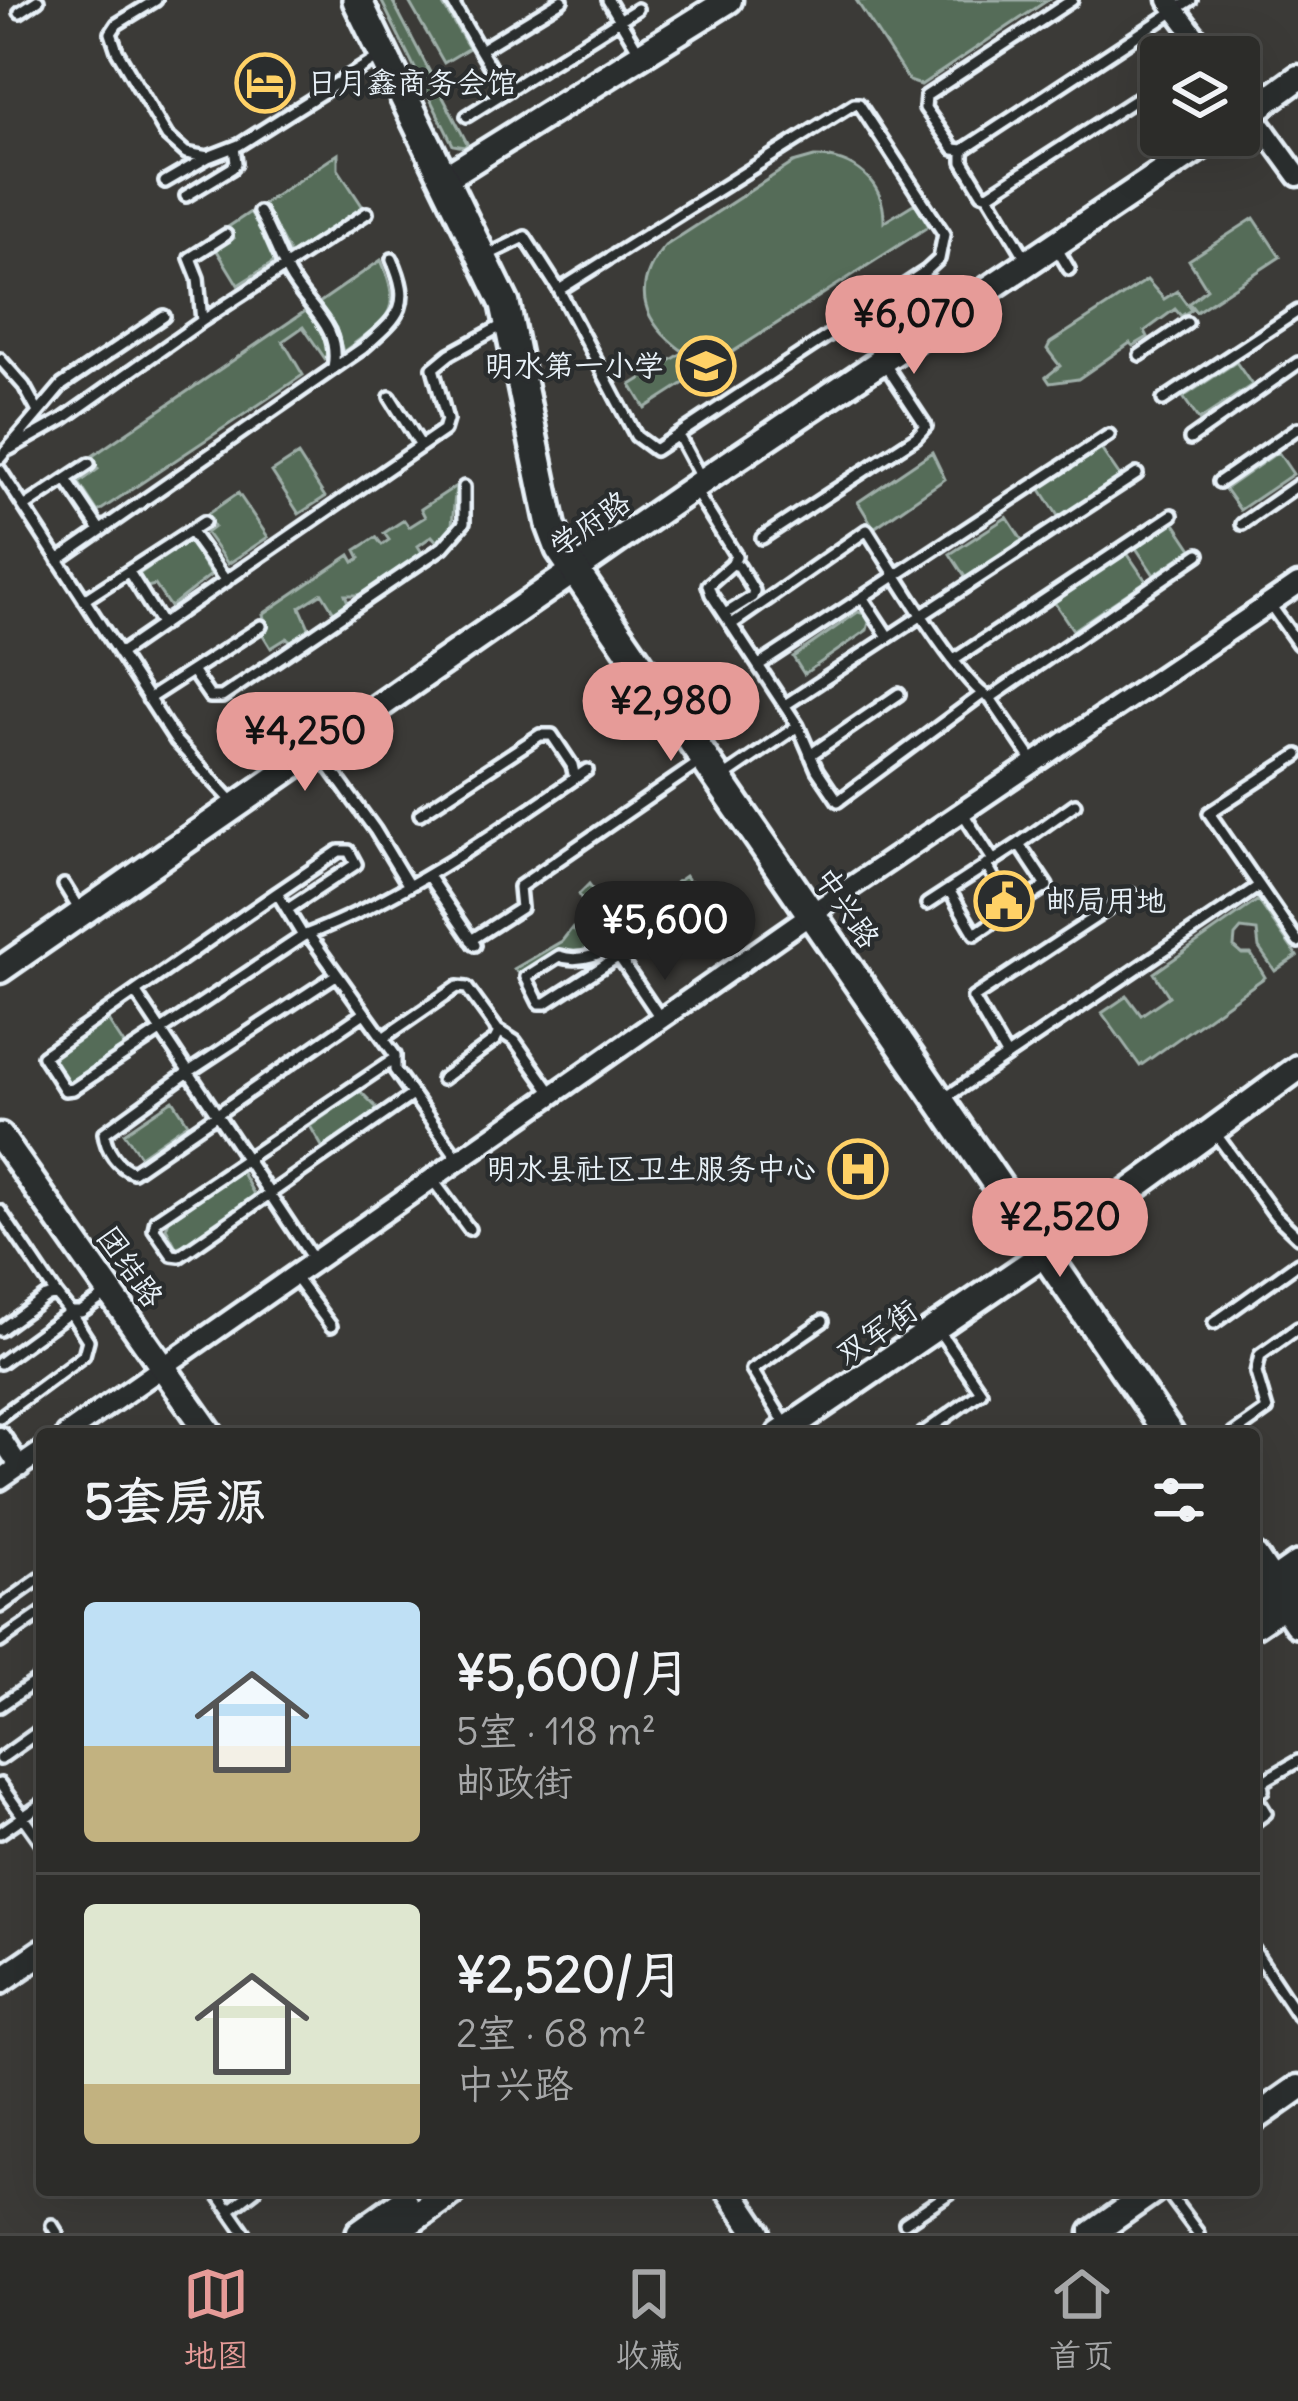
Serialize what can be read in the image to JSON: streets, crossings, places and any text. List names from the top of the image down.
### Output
{
  "streets": {
    "main road": ["中兴路"],
    "street": ["学府路", "团结路", "双军街"]
  },
  "crossings": [
    ["学府路", "中兴路"],
    ["中兴路", "双军街"]
  ],
  "places": {
    "hotel": ["日月鑫商务会馆"],
    "school or university": ["明水第一小学"],
    "public building": ["邮局用地"],
    "hospital": ["明水县社区卫生服务中心"]
  },
  "page": {
    "price": [
      "¥6,070",
      "¥2,980",
      "¥4,250",
      "¥5,600",
      "¥2,520"
    ],
    "heading": "5套房源",
    "list": [
      {
        "name": "¥5,600/月",
        "note": "5室 · 118 m² · 邮政街"
      },
      {
        "name": "¥2,520/月",
        "note": "2室 · 68 m² · 中兴路"
      }
    ],
    "tabs": ["地图", "收藏", "首页"]
  }
}
